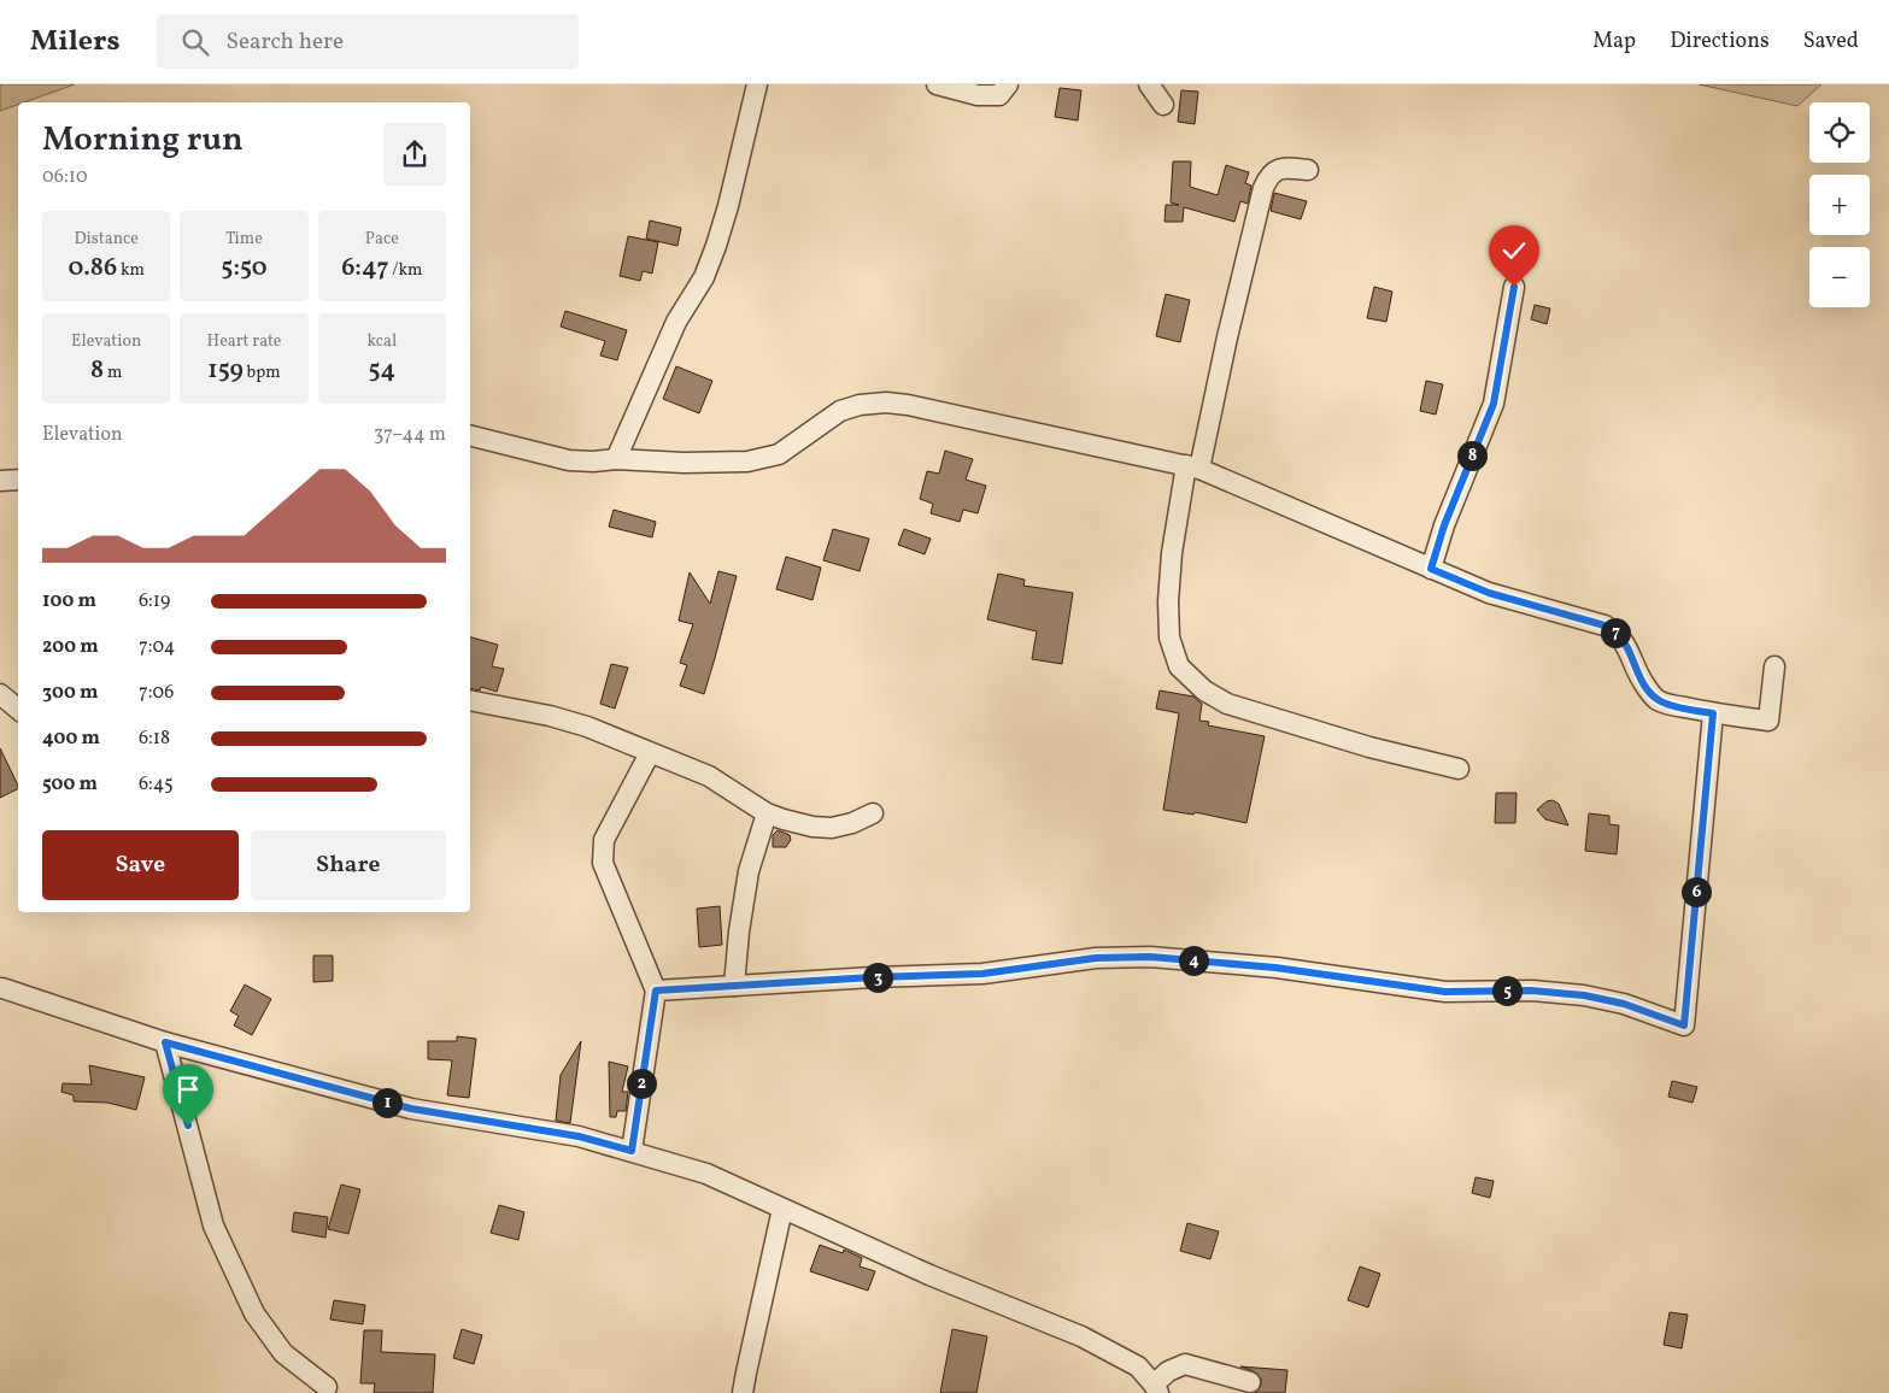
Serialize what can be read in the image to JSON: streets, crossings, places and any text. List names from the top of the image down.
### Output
{
  "page": {
    "header": "Milers",
    "search": "Search here",
    "nav": ["Map", "Directions", "Saved"],
    "map_buttons": ["+", "−"],
    "heading": ["Morning run", "06:10"],
    "stats": [
      ["Distance", "0.86 km"],
      ["Time", "5:50"],
      ["Pace", "6:47 /km"],
      ["Elevation", "8 m"],
      ["Heart rate", "159 bpm"],
      ["kcal", "54"]
    ],
    "chart": ["Elevation", "37–44 m"],
    "pins": [
      "8",
      "7",
      "6",
      "4",
      "3",
      "5",
      "2",
      "1"
    ],
    "list": [
      {
        "name": "100 m",
        "note": "6:19"
      },
      {
        "name": "200 m",
        "note": "7:04"
      },
      {
        "name": "300 m",
        "note": "7:06"
      },
      {
        "name": "400 m",
        "note": "6:18"
      },
      {
        "name": "500 m",
        "note": "6:45"
      }
    ],
    "buttons": ["Save", "Share"]
  }
}
